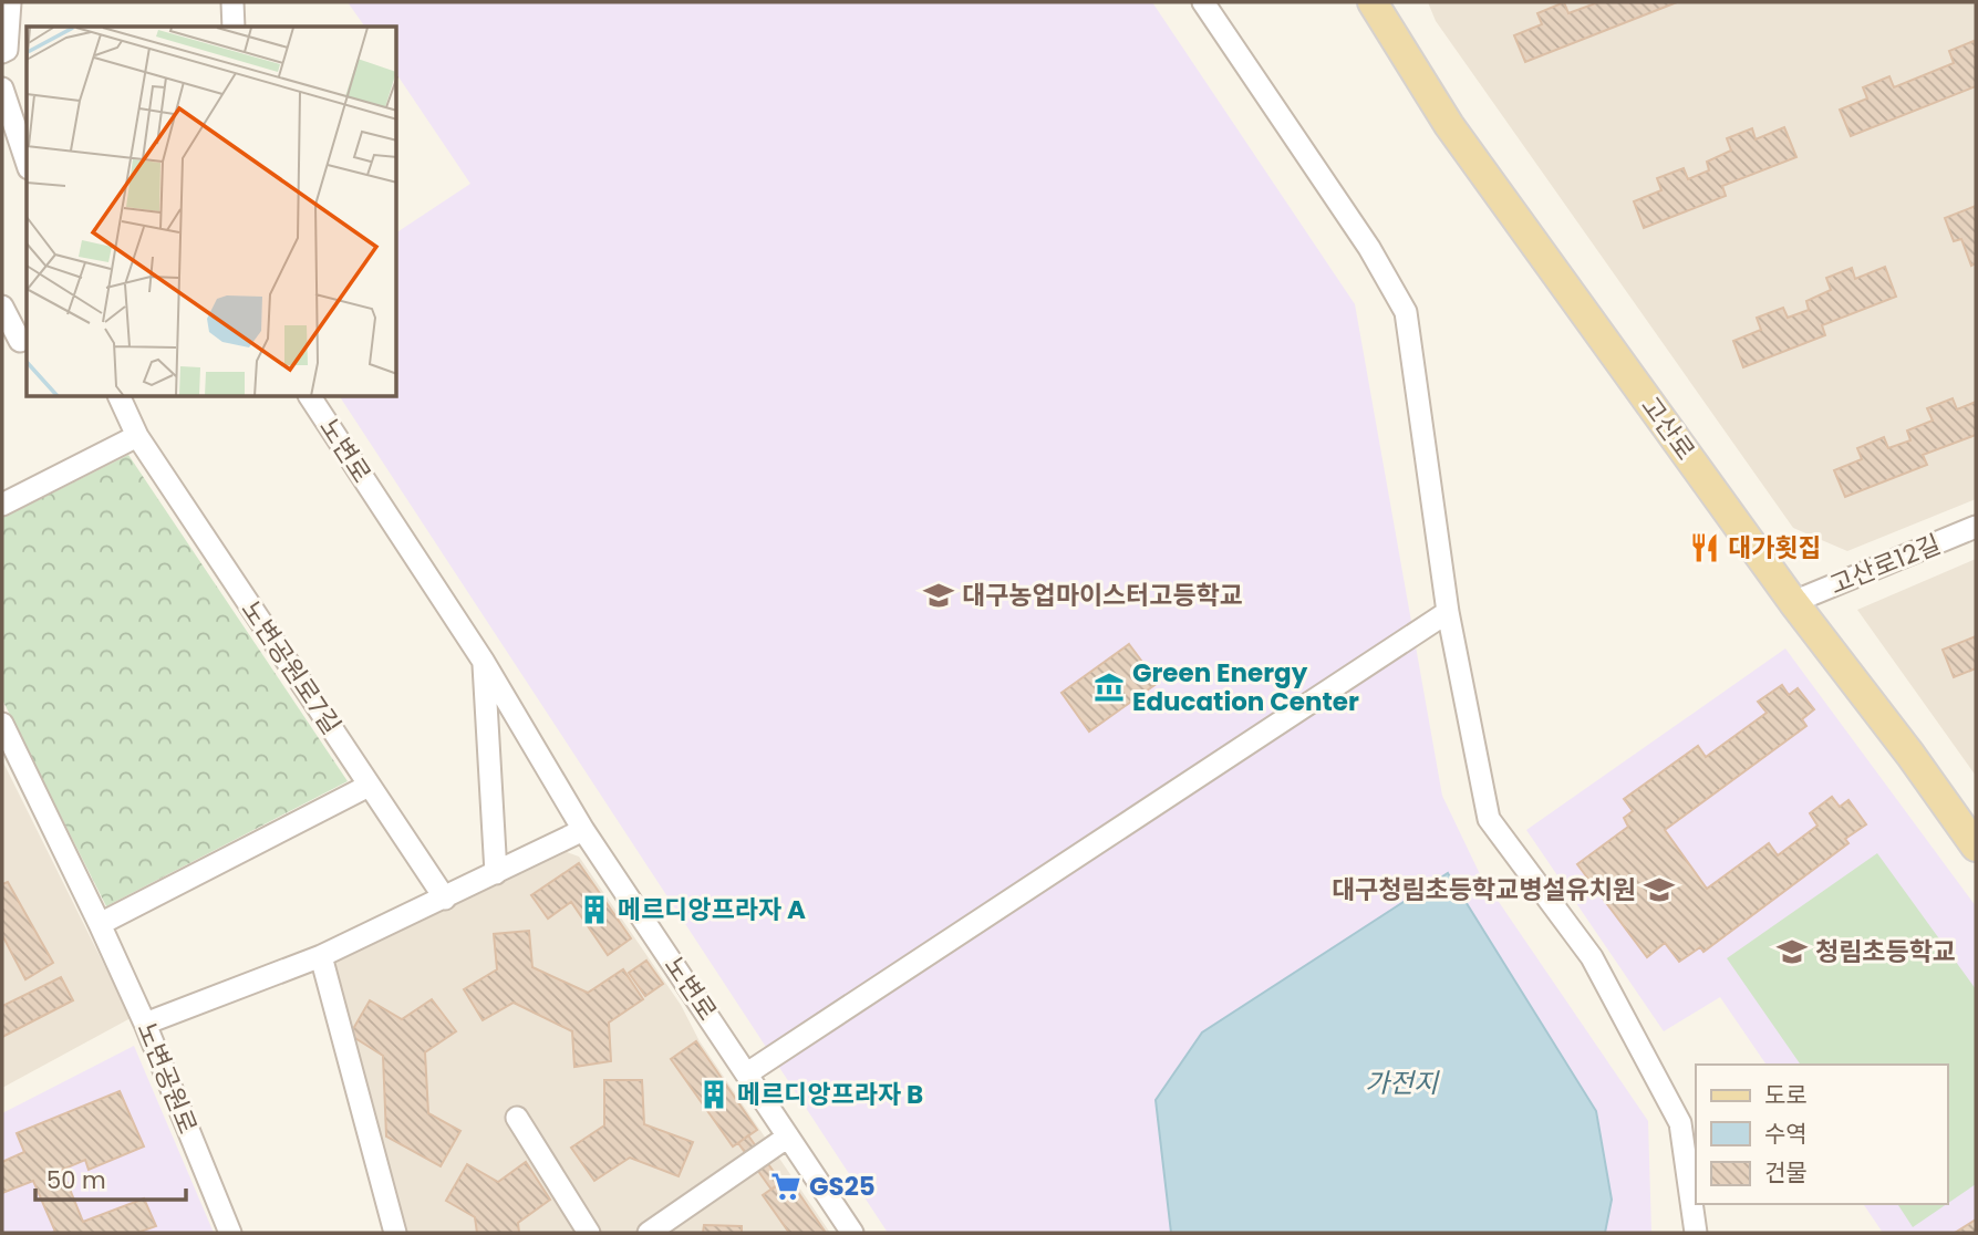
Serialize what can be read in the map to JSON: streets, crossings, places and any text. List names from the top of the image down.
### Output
{
  "streets": {
    "main road": ["고산로"],
    "street": [
      "노변로",
      "고산로12길",
      "노변공원로7길",
      "노변공원로"
    ]
  },
  "crossings": [
    ["고산로", "고산로12길"]
  ],
  "water": ["가전지"],
  "places": {
    "restaurant": ["대가횟집"],
    "school or university": ["대구농업마이스터고등학교", "대구청림초등학교병설유치원", "청림초등학교"],
    "museum": ["Green Energy Education Center"],
    "building": ["메르디앙프라자 A", "메르디앙프라자 B"],
    "supermarket": ["GS25"]
  },
  "legend": ["도로", "수역", "건물"],
  "scale_bar": "50 m"
}
